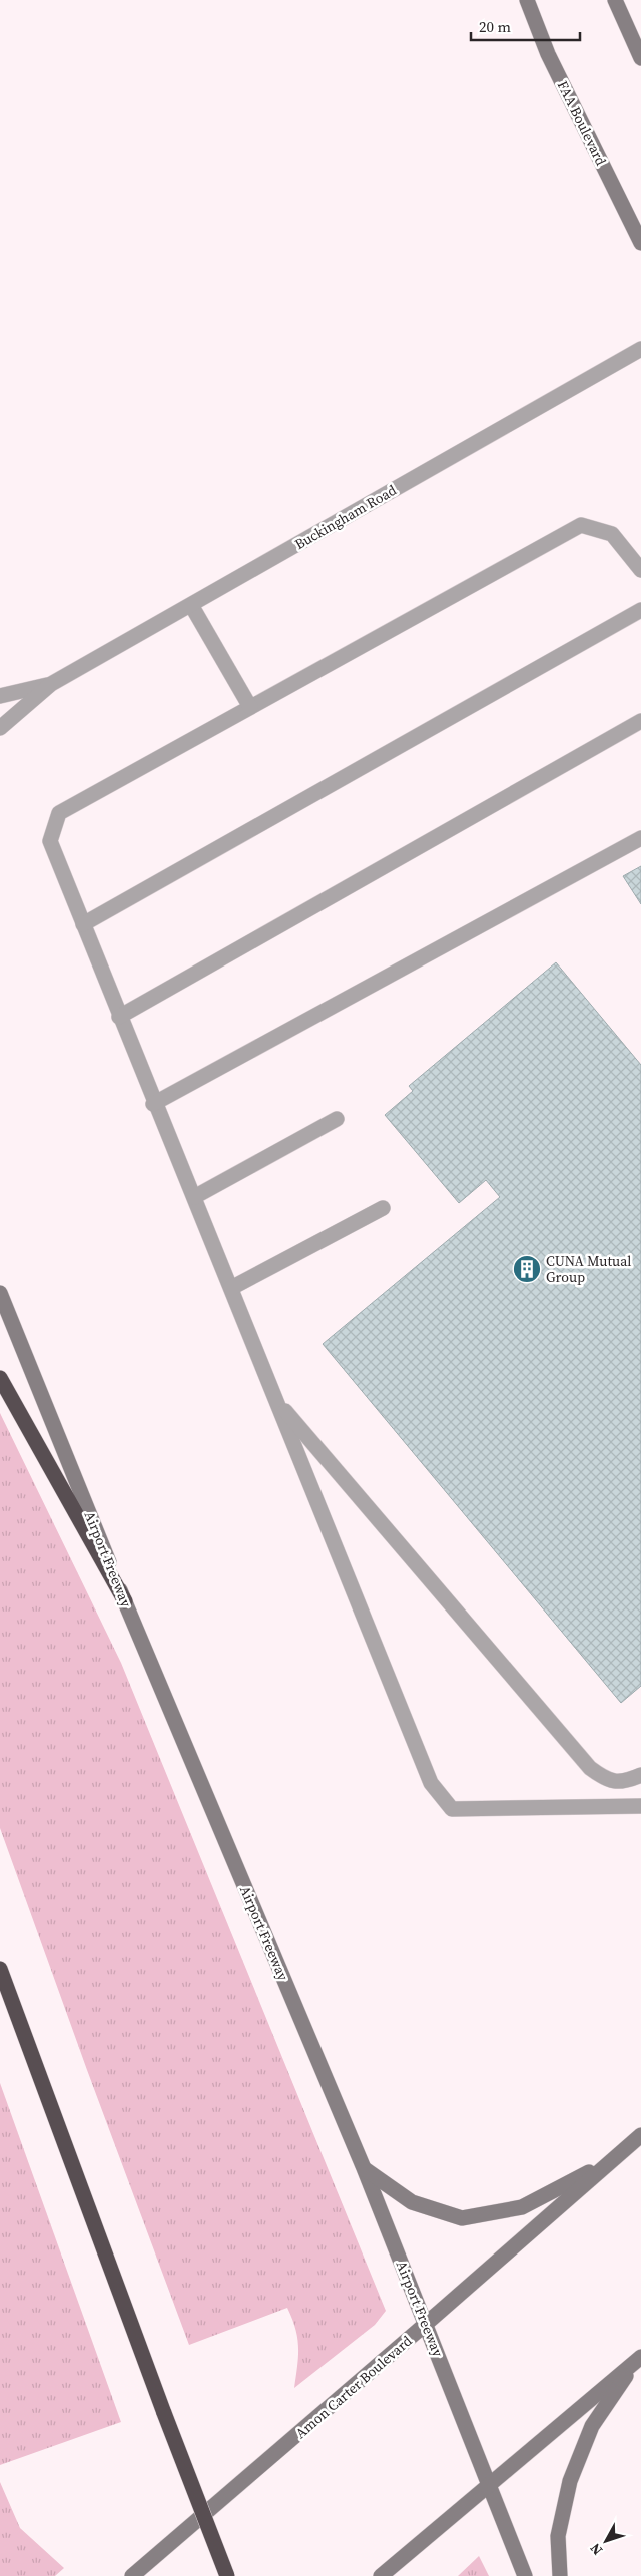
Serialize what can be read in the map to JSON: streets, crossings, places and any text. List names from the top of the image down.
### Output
{
  "streets": {
    "main road": ["FAA Boulevard", "Airport Freeway", "Amon Carter Boulevard"],
    "street": ["Buckingham Road"]
  },
  "crossings": [
    ["Airport Freeway", "Amon Carter Boulevard"]
  ],
  "places": {
    "building": ["CUNA Mutual Group"]
  },
  "scale_bar": "20 m",
  "north": "bottom left"
}
